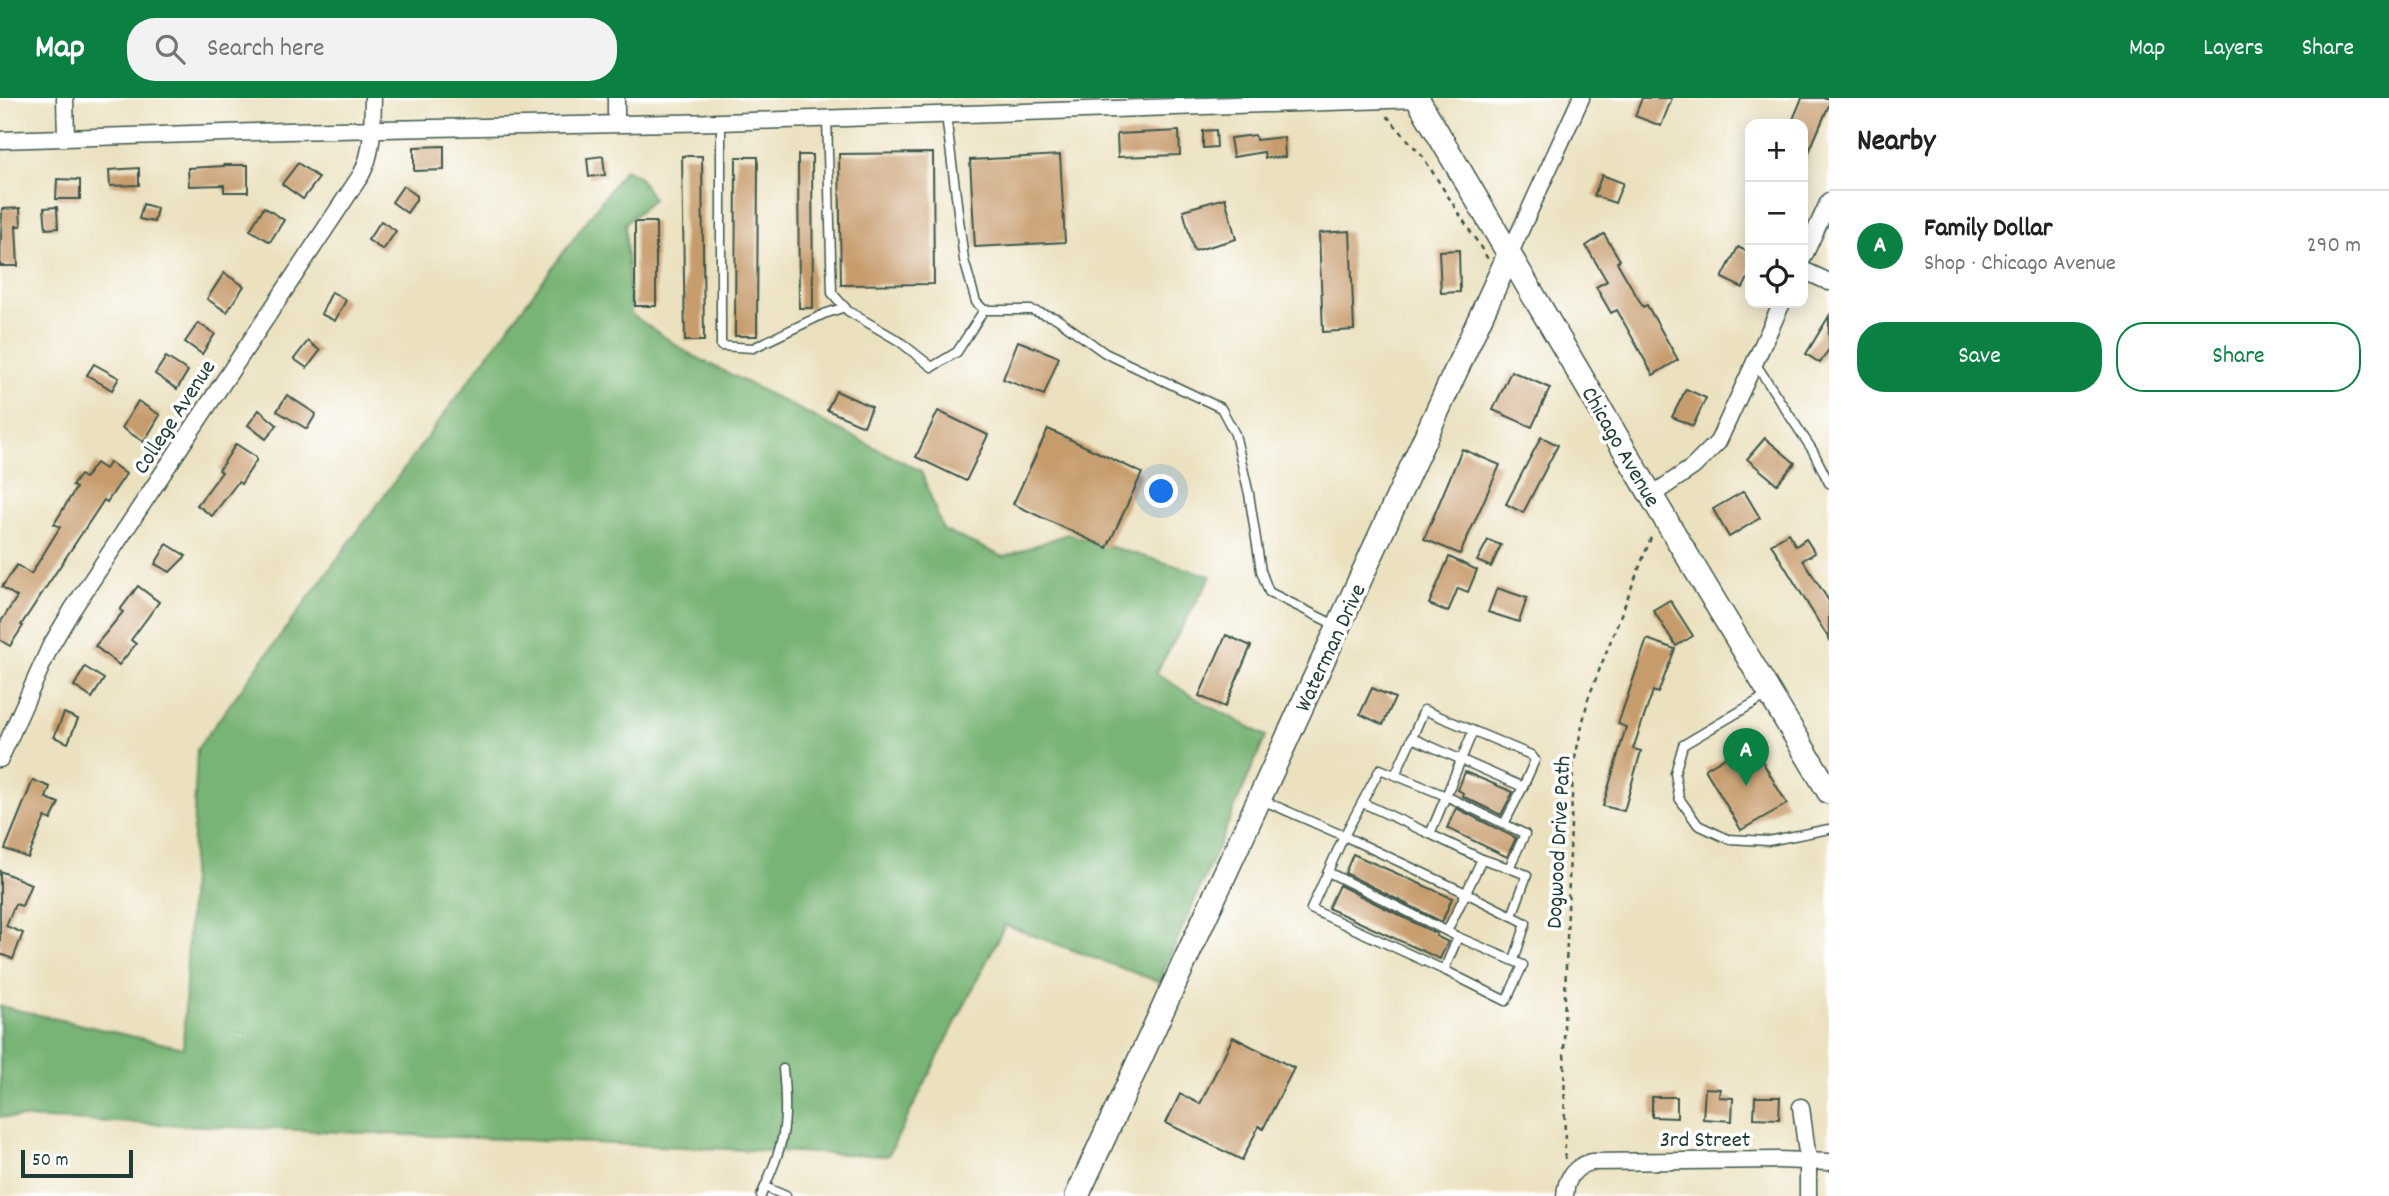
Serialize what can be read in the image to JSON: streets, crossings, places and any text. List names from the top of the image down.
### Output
{
  "streets": {
    "street": [
      "College Avenue",
      "Chicago Avenue",
      "Waterman Drive",
      "3rd Street"
    ],
    "path": ["Dogwood Drive Path"]
  },
  "crossings": [
    ["Chicago Avenue", "Waterman Drive"],
    ["Chicago Avenue", "Dogwood Drive Path"],
    ["Dogwood Drive Path", "3rd Street"]
  ],
  "scale_bar": "50 m",
  "page": {
    "header": "Map",
    "search": "Search here",
    "nav": ["Map", "Layers", "Share"],
    "heading": "Nearby",
    "map_buttons": ["+", "−"],
    "list": [
      {
        "mark": "A",
        "name": "Family Dollar",
        "note": "Shop · Chicago Avenue",
        "value": "290 m"
      }
    ],
    "buttons": ["Save", "Share"],
    "pins": "A",
    "scale": "50 m"
  }
}
